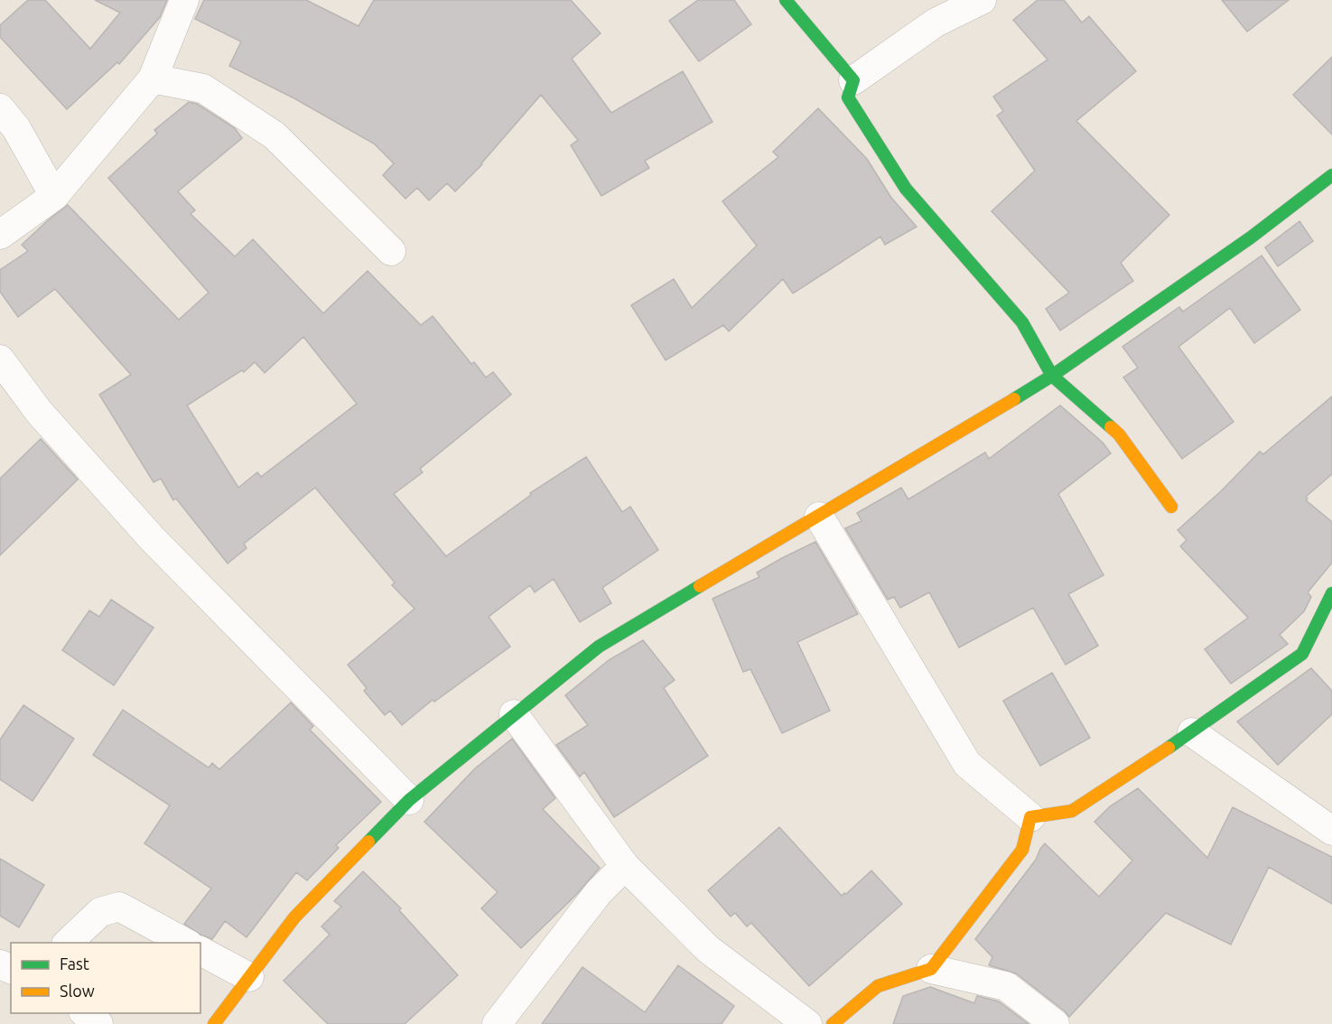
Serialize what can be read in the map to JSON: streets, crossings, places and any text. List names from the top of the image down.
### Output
{
  "legend": ["Fast", "Slow"]
}
